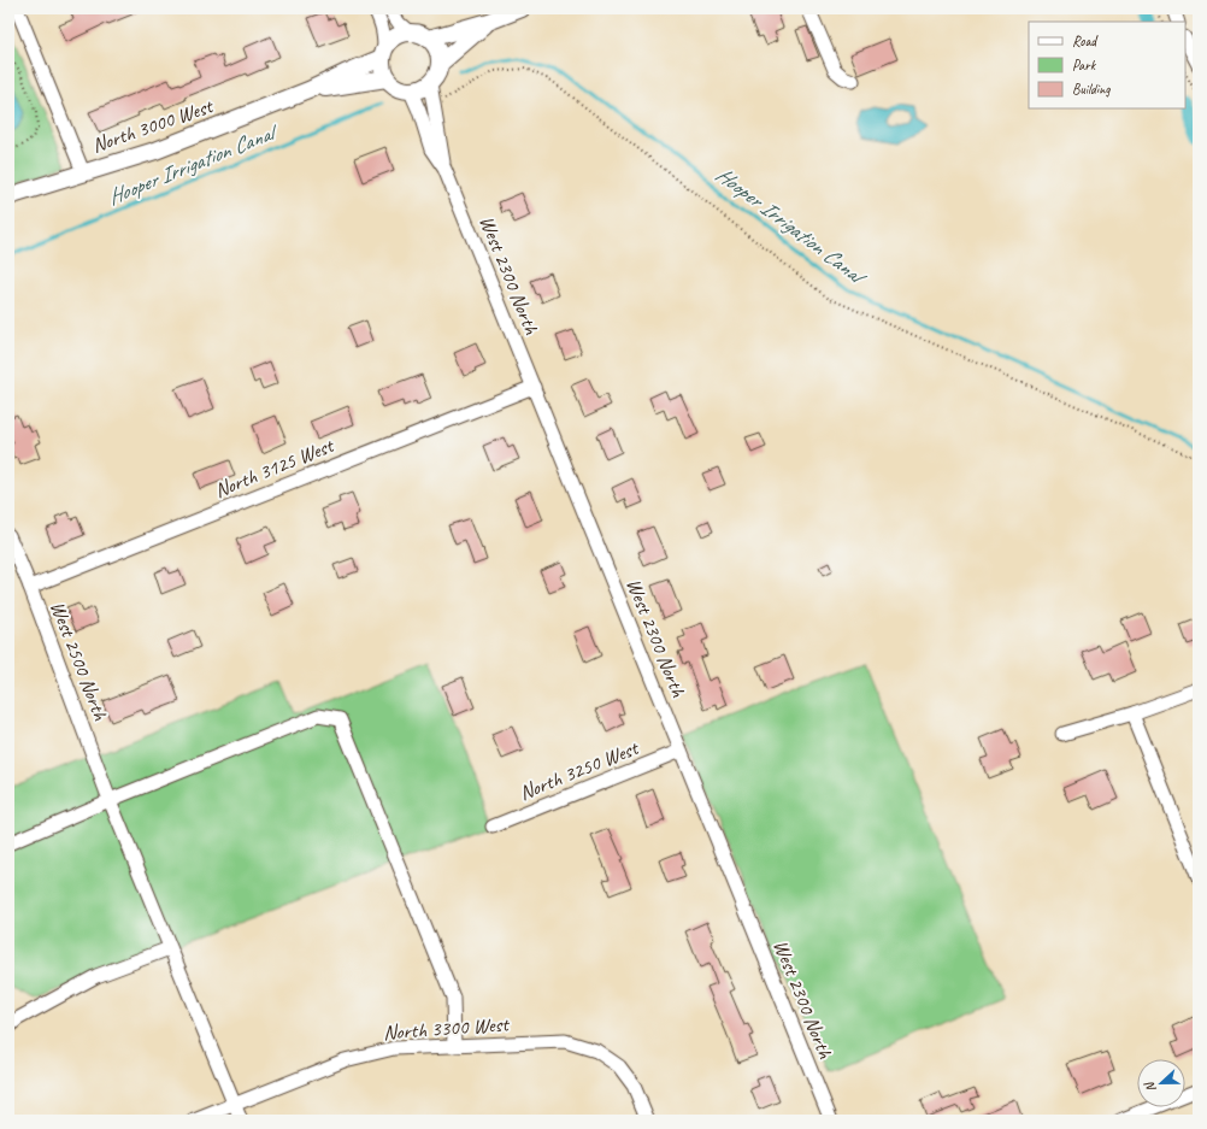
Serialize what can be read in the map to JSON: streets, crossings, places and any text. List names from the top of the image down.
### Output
{
  "streets": {
    "main road": ["North 3000 West"],
    "street": [
      "West 2300 North",
      "North 3125 West",
      "West 2500 North",
      "North 3250 West",
      "North 3300 West"
    ]
  },
  "crossings": [
    ["North 3000 West", "West 2300 North"],
    ["West 2300 North", "North 3125 West"],
    ["West 2300 North", "North 3250 West"],
    ["North 3125 West", "West 2500 North"],
    ["West 2500 North", "North 3300 West"]
  ],
  "water": ["Hooper Irrigation Canal"],
  "legend": ["Road", "Park", "Building"],
  "north": "left"
}
